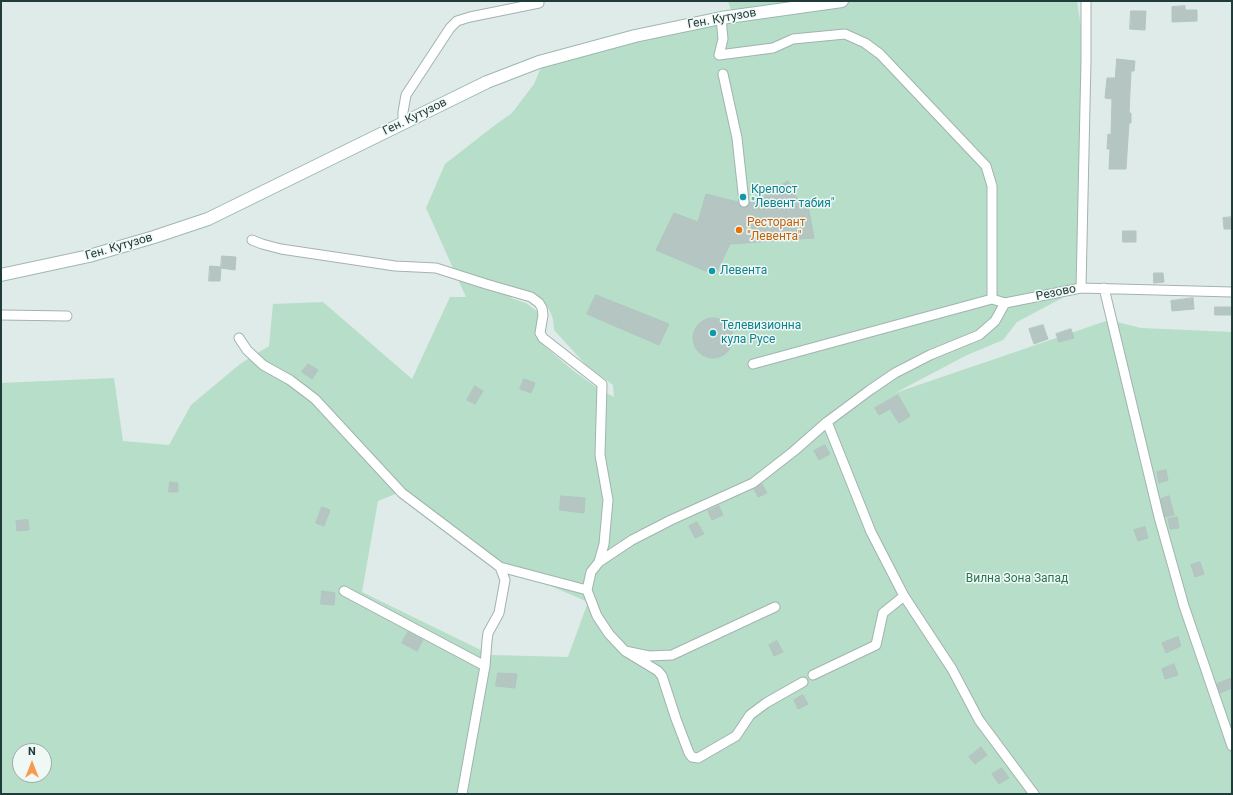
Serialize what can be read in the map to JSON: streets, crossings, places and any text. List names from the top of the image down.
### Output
{
  "streets": {
    "street": ["Ген. Кутузов", "Резово"]
  },
  "parks": ["Вилна Зона Запад"],
  "places": [
    "Крепост \"Левент табия\"",
    "Ресторант \"Левента\"",
    "Левента",
    "Телевизионна кула Русе"
  ],
  "north": "top"
}
